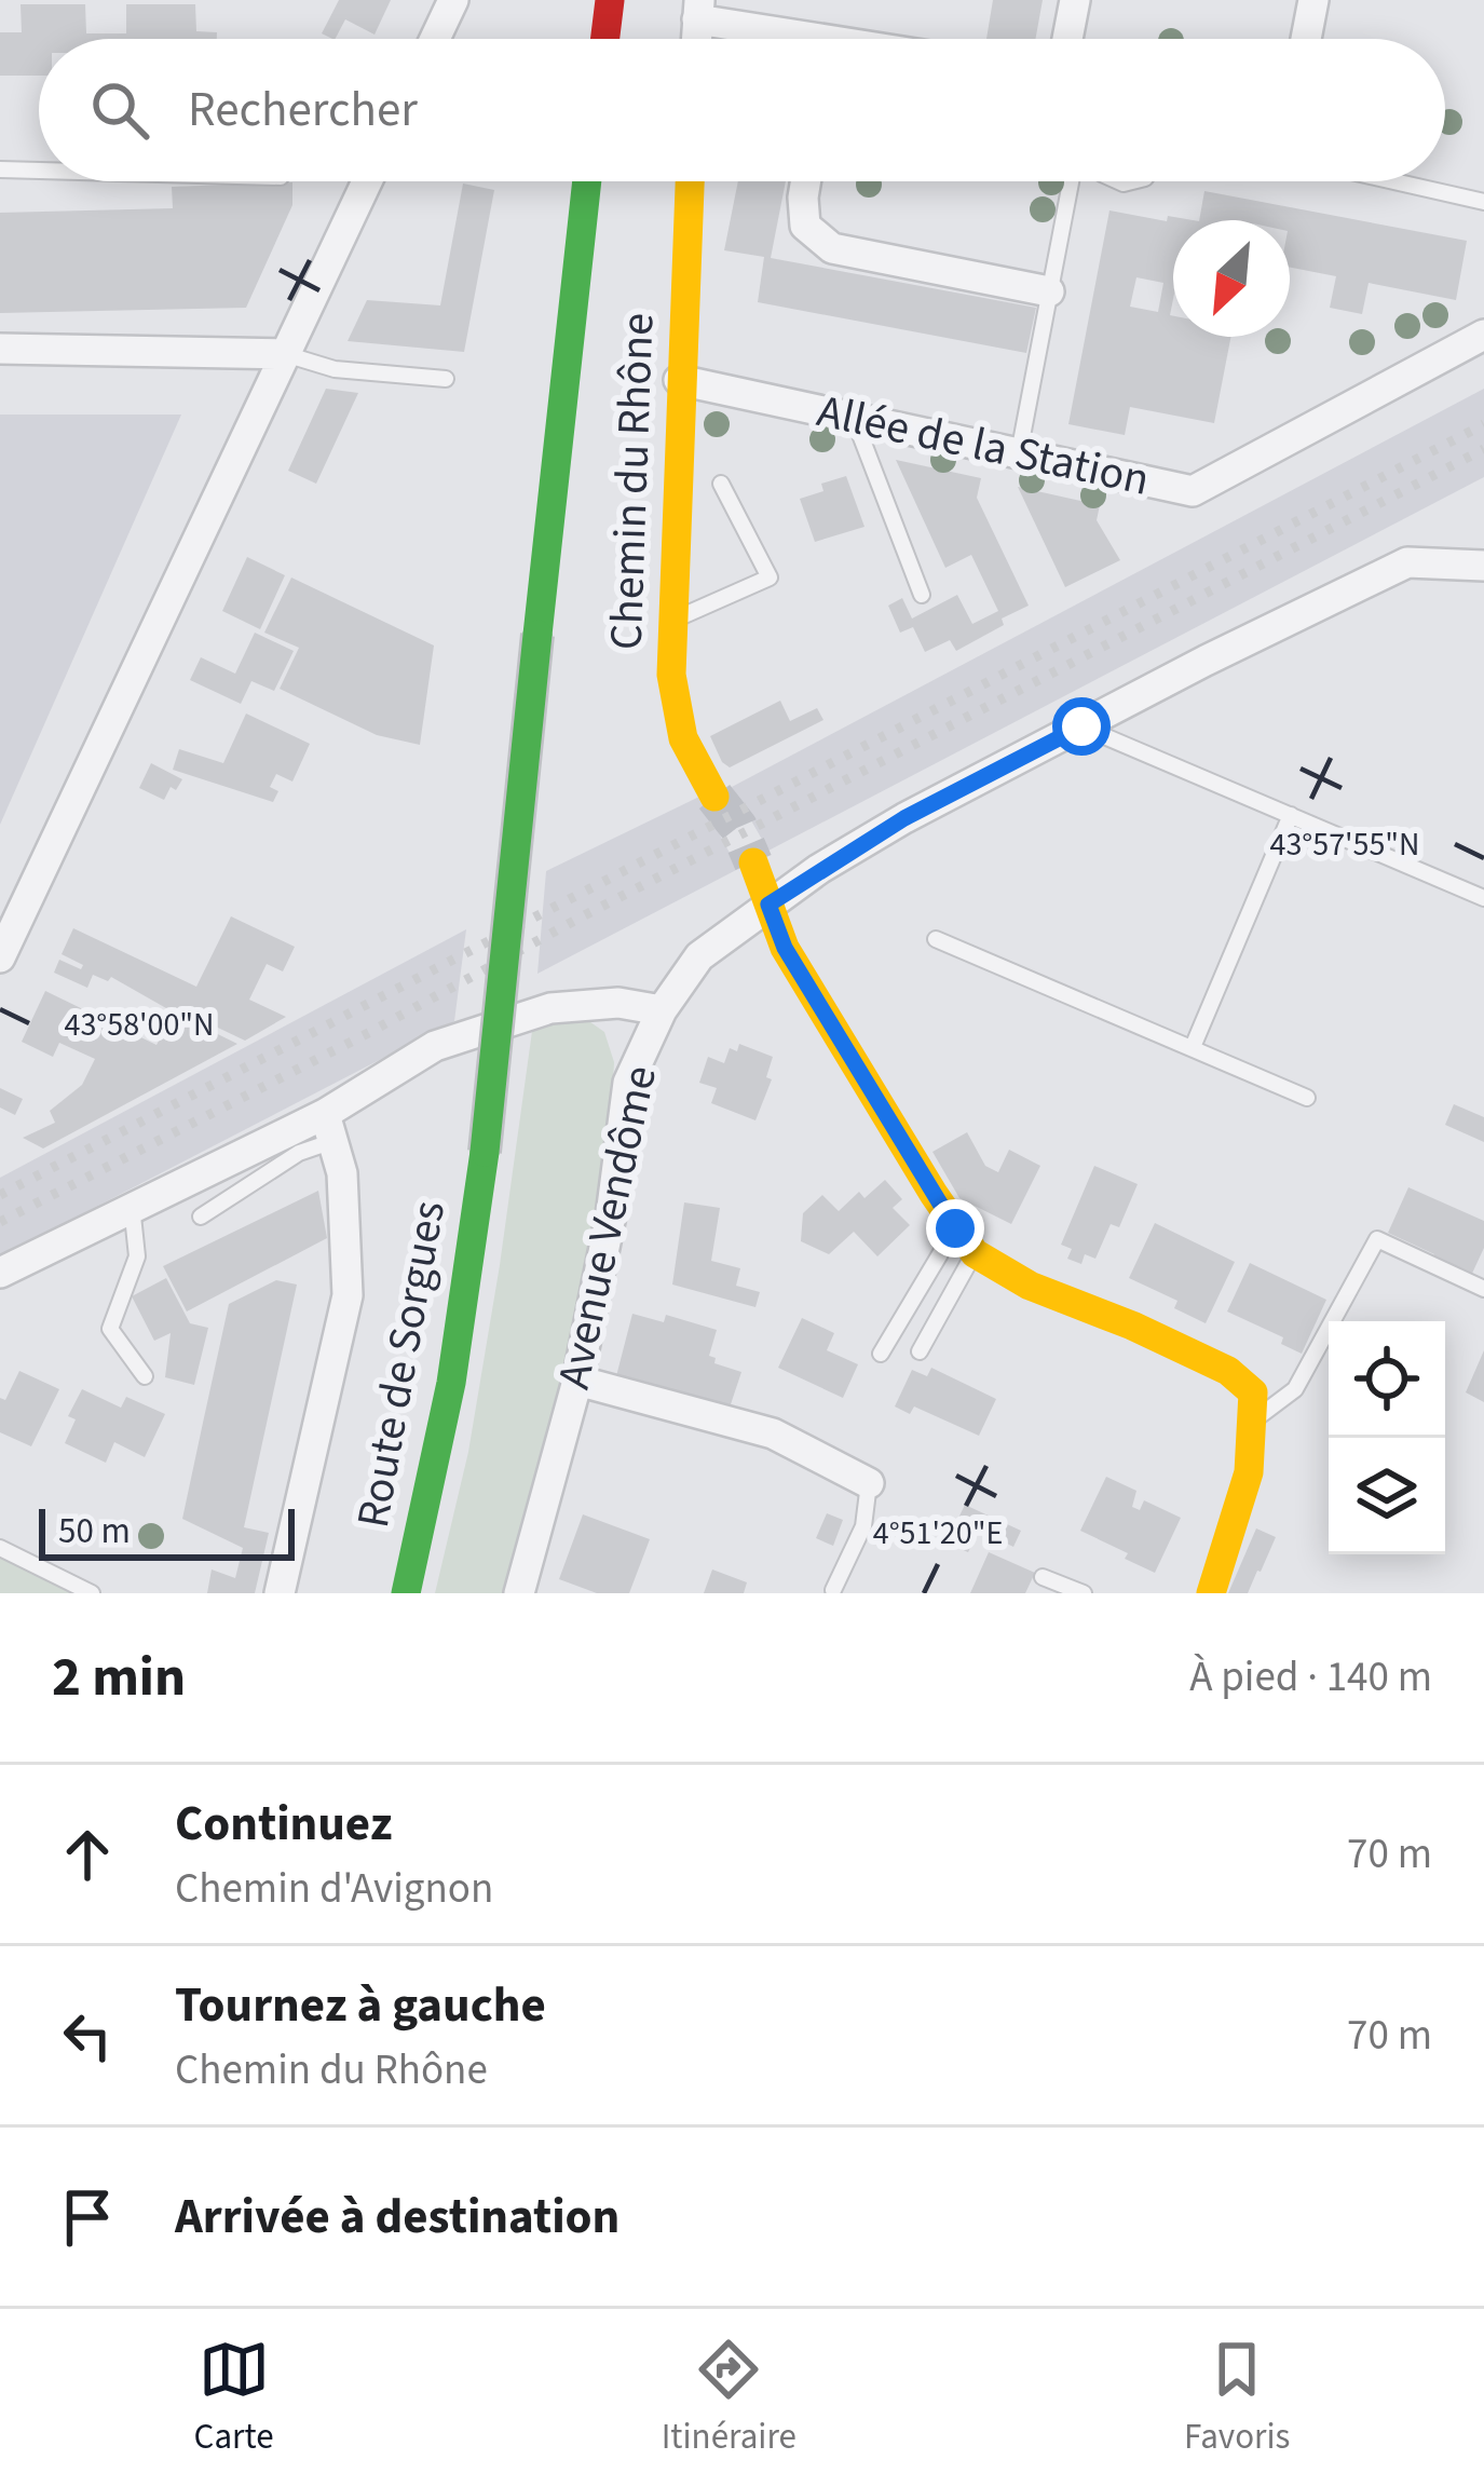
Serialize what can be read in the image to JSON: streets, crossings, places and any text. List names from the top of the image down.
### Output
{
  "streets": {
    "street": [
      "Allée de la Station",
      "Chemin du Rhône",
      "Avenue Vendôme",
      "Route de Sorgues"
    ]
  },
  "crossings": [
    ["Allée de la Station", "Chemin du Rhône"]
  ],
  "scale_bar": "50 m",
  "north": "bottom left",
  "page": {
    "search": "Rechercher",
    "scale": "50 m",
    "heading": ["2 min", "À pied · 140 m"],
    "list": [
      ["Continuez", "Chemin d'Avignon", "70 m"],
      ["Tournez à gauche", "Chemin du Rhône", "70 m"],
      "Arrivée à destination"
    ],
    "nav": ["Carte", "Itinéraire", "Favoris"]
  },
  "coordinates": ["43°57'55\"N", "43°58'00\"N", "4°51'20\"E"]
}
